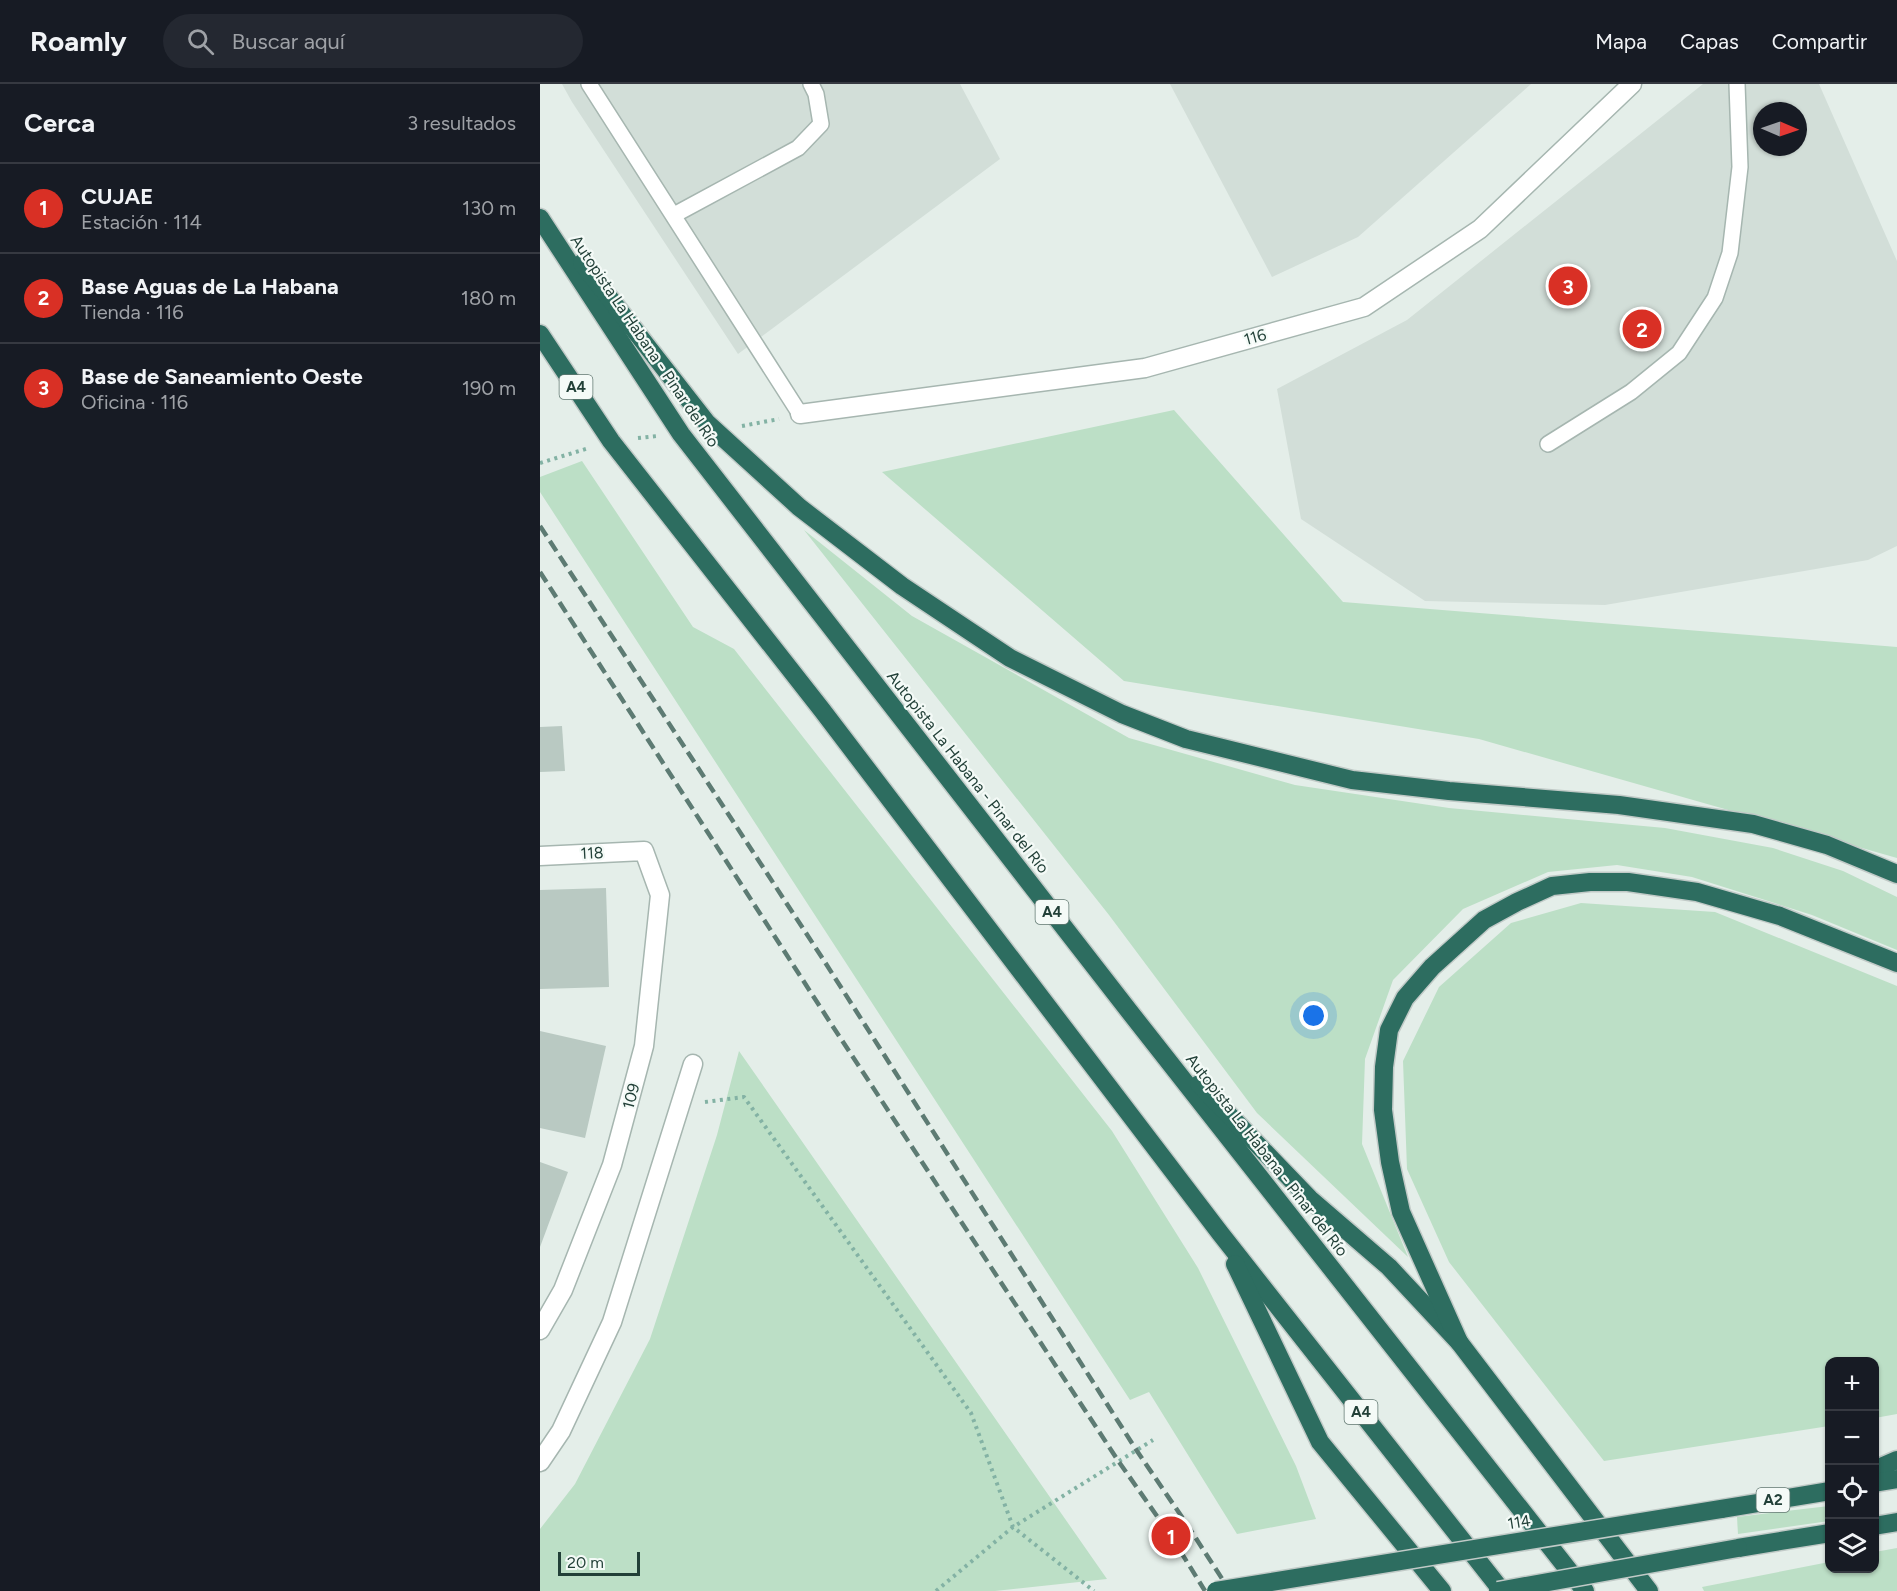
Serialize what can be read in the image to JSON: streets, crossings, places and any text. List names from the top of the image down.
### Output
{
  "streets": {
    "highway": [
      "Autopista La Habana - Pinar del Río",
      "A4",
      "A2",
      "114"
    ],
    "street": ["116", "118", "109"]
  },
  "crossings": [
    ["118", "109"]
  ],
  "scale_bar": "20 m",
  "north": "right",
  "page": {
    "header": "Roamly",
    "search": "Buscar aquí",
    "nav": ["Mapa", "Capas", "Compartir"],
    "heading": ["Cerca", "3 resultados"],
    "list": [
      {
        "mark": "1",
        "name": "CUJAE",
        "note": "Estación · 114",
        "value": "130 m"
      },
      {
        "mark": "2",
        "name": "Base Aguas de La Habana",
        "note": "Tienda · 116",
        "value": "180 m"
      },
      {
        "mark": "3",
        "name": "Base de Saneamiento Oeste",
        "note": "Oficina · 116",
        "value": "190 m"
      }
    ],
    "pins": ["3", "2", "1"],
    "map_buttons": ["+", "−"],
    "scale": "20 m"
  }
}
